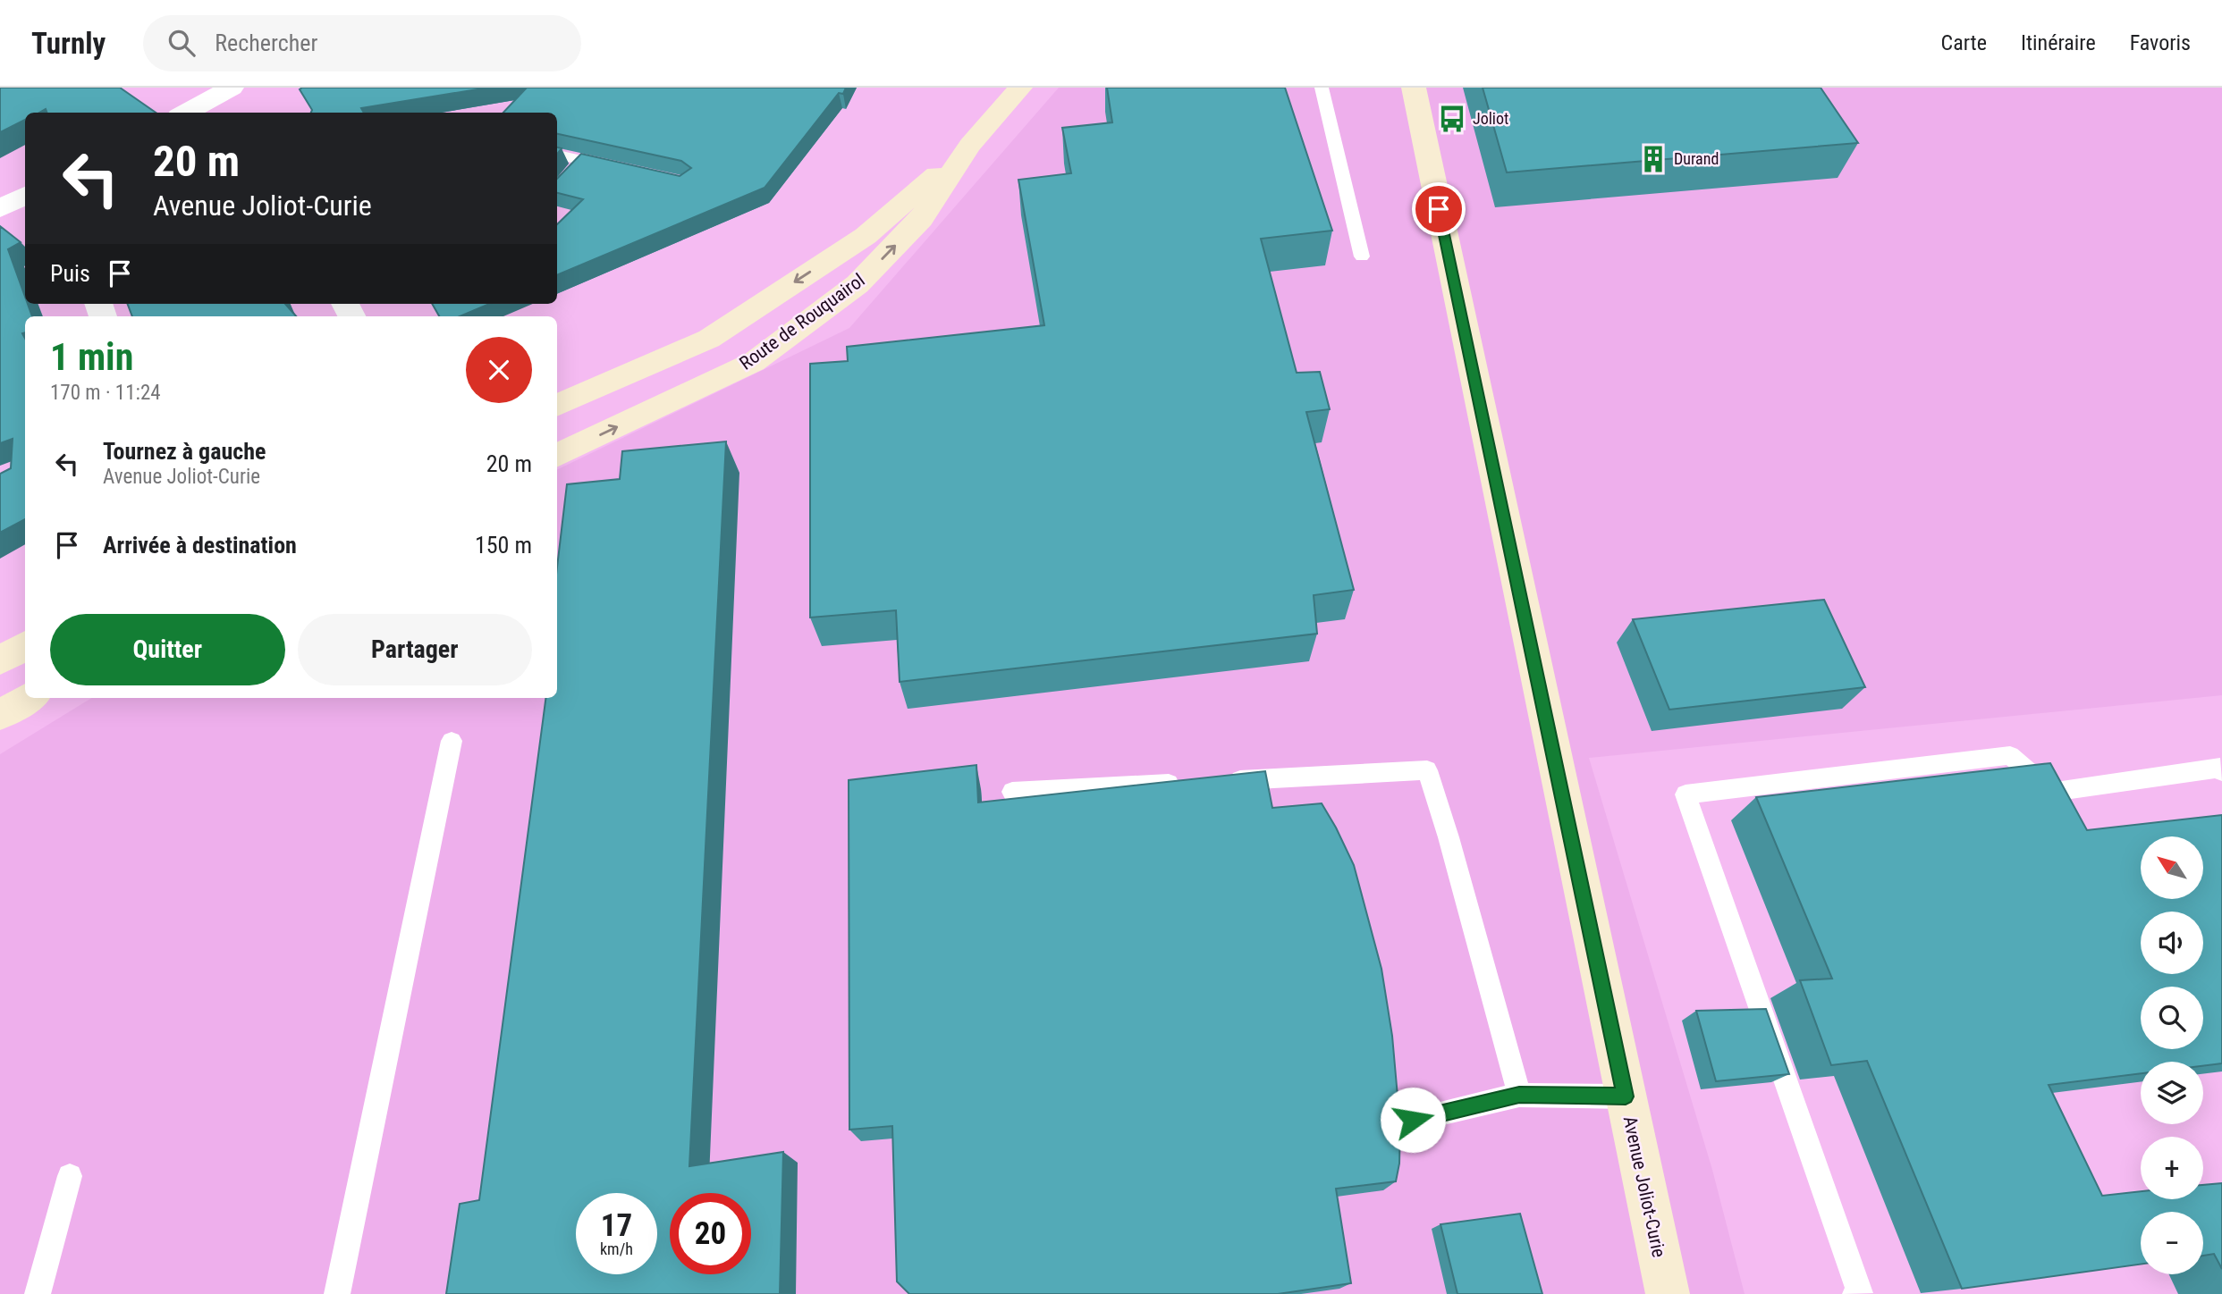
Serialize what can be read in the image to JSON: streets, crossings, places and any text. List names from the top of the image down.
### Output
{
  "streets": {
    "street": ["Route de Rouquairol", "Avenue Joliot-Curie"]
  },
  "places": {
    "bus stop": ["Joliot"],
    "building": ["Durand"]
  },
  "north": "top left",
  "page": {
    "header": "Turnly",
    "search": "Rechercher",
    "nav": ["Carte", "Itinéraire", "Favoris"],
    "turn": ["20 m", "Avenue Joliot-Curie"],
    "then": "Puis",
    "heading": ["1 min", "170 m · 11:24"],
    "list": [
      {
        "name": "Tournez à gauche",
        "note": "Avenue Joliot-Curie",
        "value": "20 m"
      },
      {
        "name": "Arrivée à destination",
        "value": "150 m"
      }
    ],
    "buttons": ["Quitter", "Partager"],
    "map_buttons": ["+", "−"],
    "speed": "17 km/h",
    "limit": "20"
  }
}
